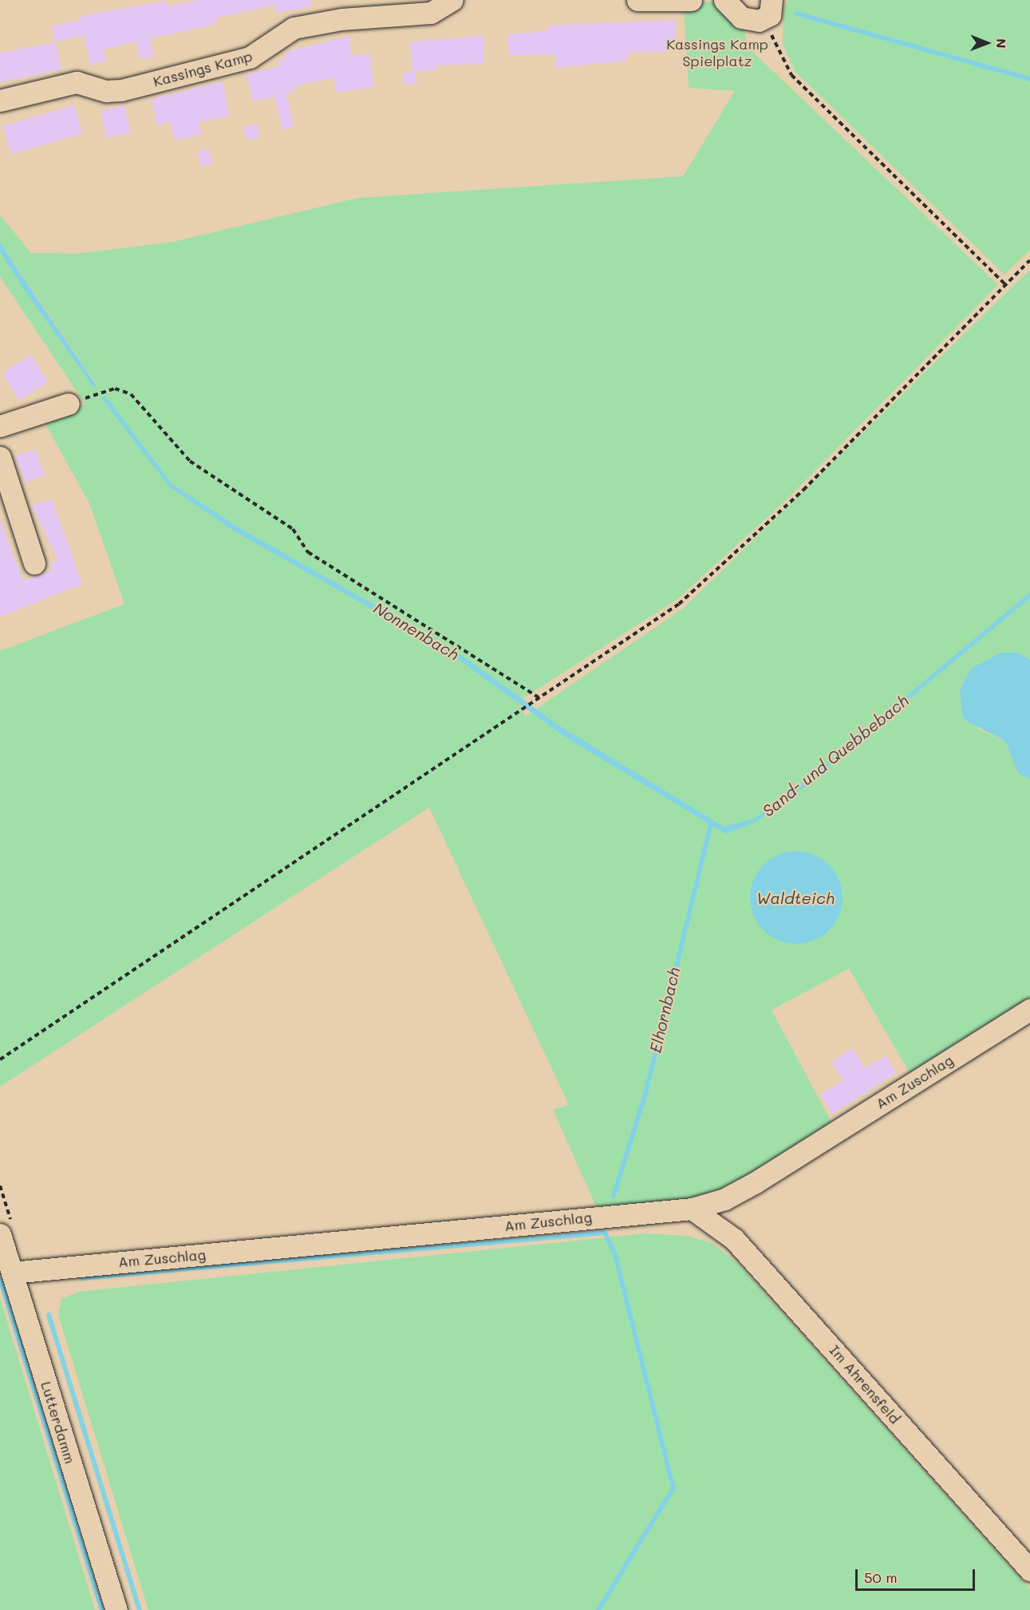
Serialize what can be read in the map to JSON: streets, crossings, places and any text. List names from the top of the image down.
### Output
{
  "streets": {
    "street": [
      "Kassings Kamp",
      "Am Zuschlag",
      "Im Ahrensfeld",
      "Lutterdamm"
    ]
  },
  "crossings": [
    ["Am Zuschlag", "Im Ahrensfeld"],
    ["Am Zuschlag", "Lutterdamm"]
  ],
  "water": [
    "Nonnenbach",
    "Sand- und Quebbebach",
    "Waldteich",
    "Elhornbach"
  ],
  "parks": ["Kassings Kamp Spielplatz"],
  "scale_bar": "50 m",
  "north": "right"
}
